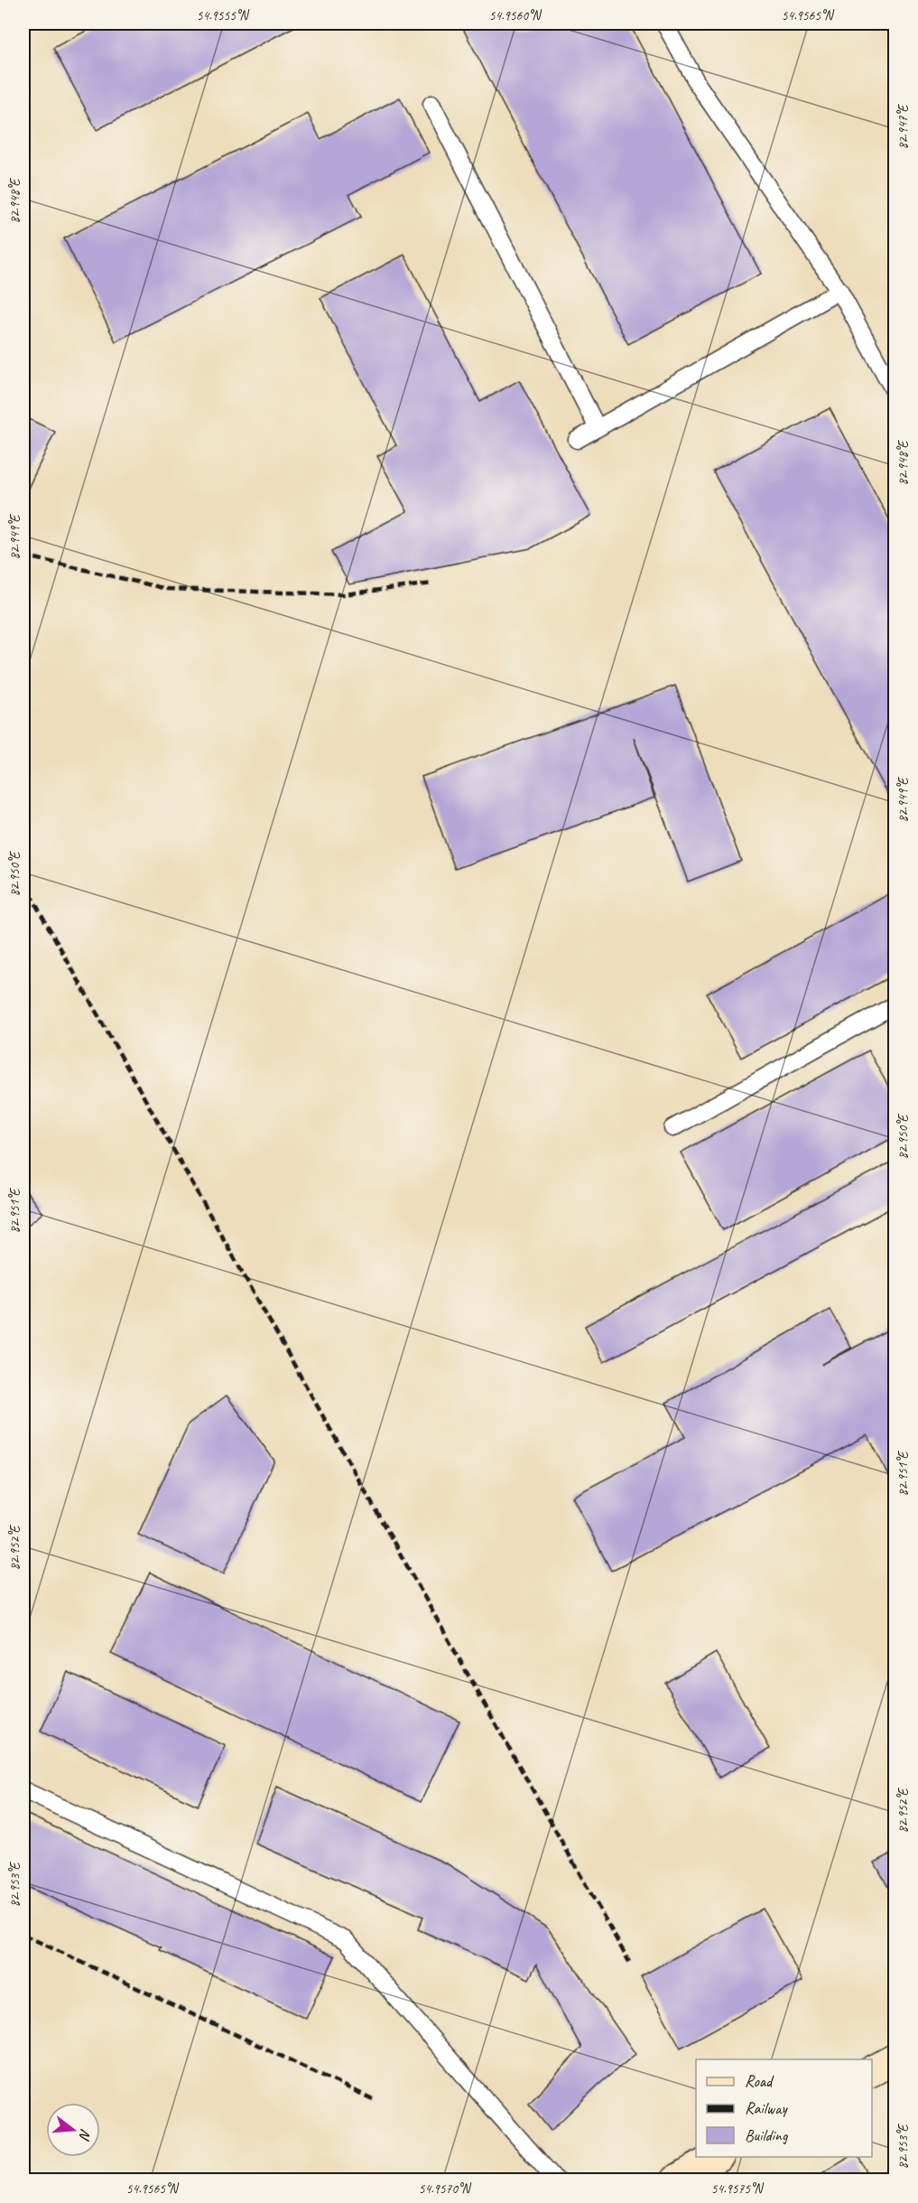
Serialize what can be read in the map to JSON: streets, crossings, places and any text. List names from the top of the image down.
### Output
{
  "legend": ["Road", "Railway", "Building"],
  "north": "right",
  "coordinates": [
    "54.9555°N",
    "54.9560°N",
    "54.9565°N",
    "82.947°E",
    "82.948°E",
    "82.949°E",
    "82.950°E",
    "82.951°E",
    "82.952°E",
    "82.953°E",
    "54.9570°N",
    "54.9575°N"
  ]
}
